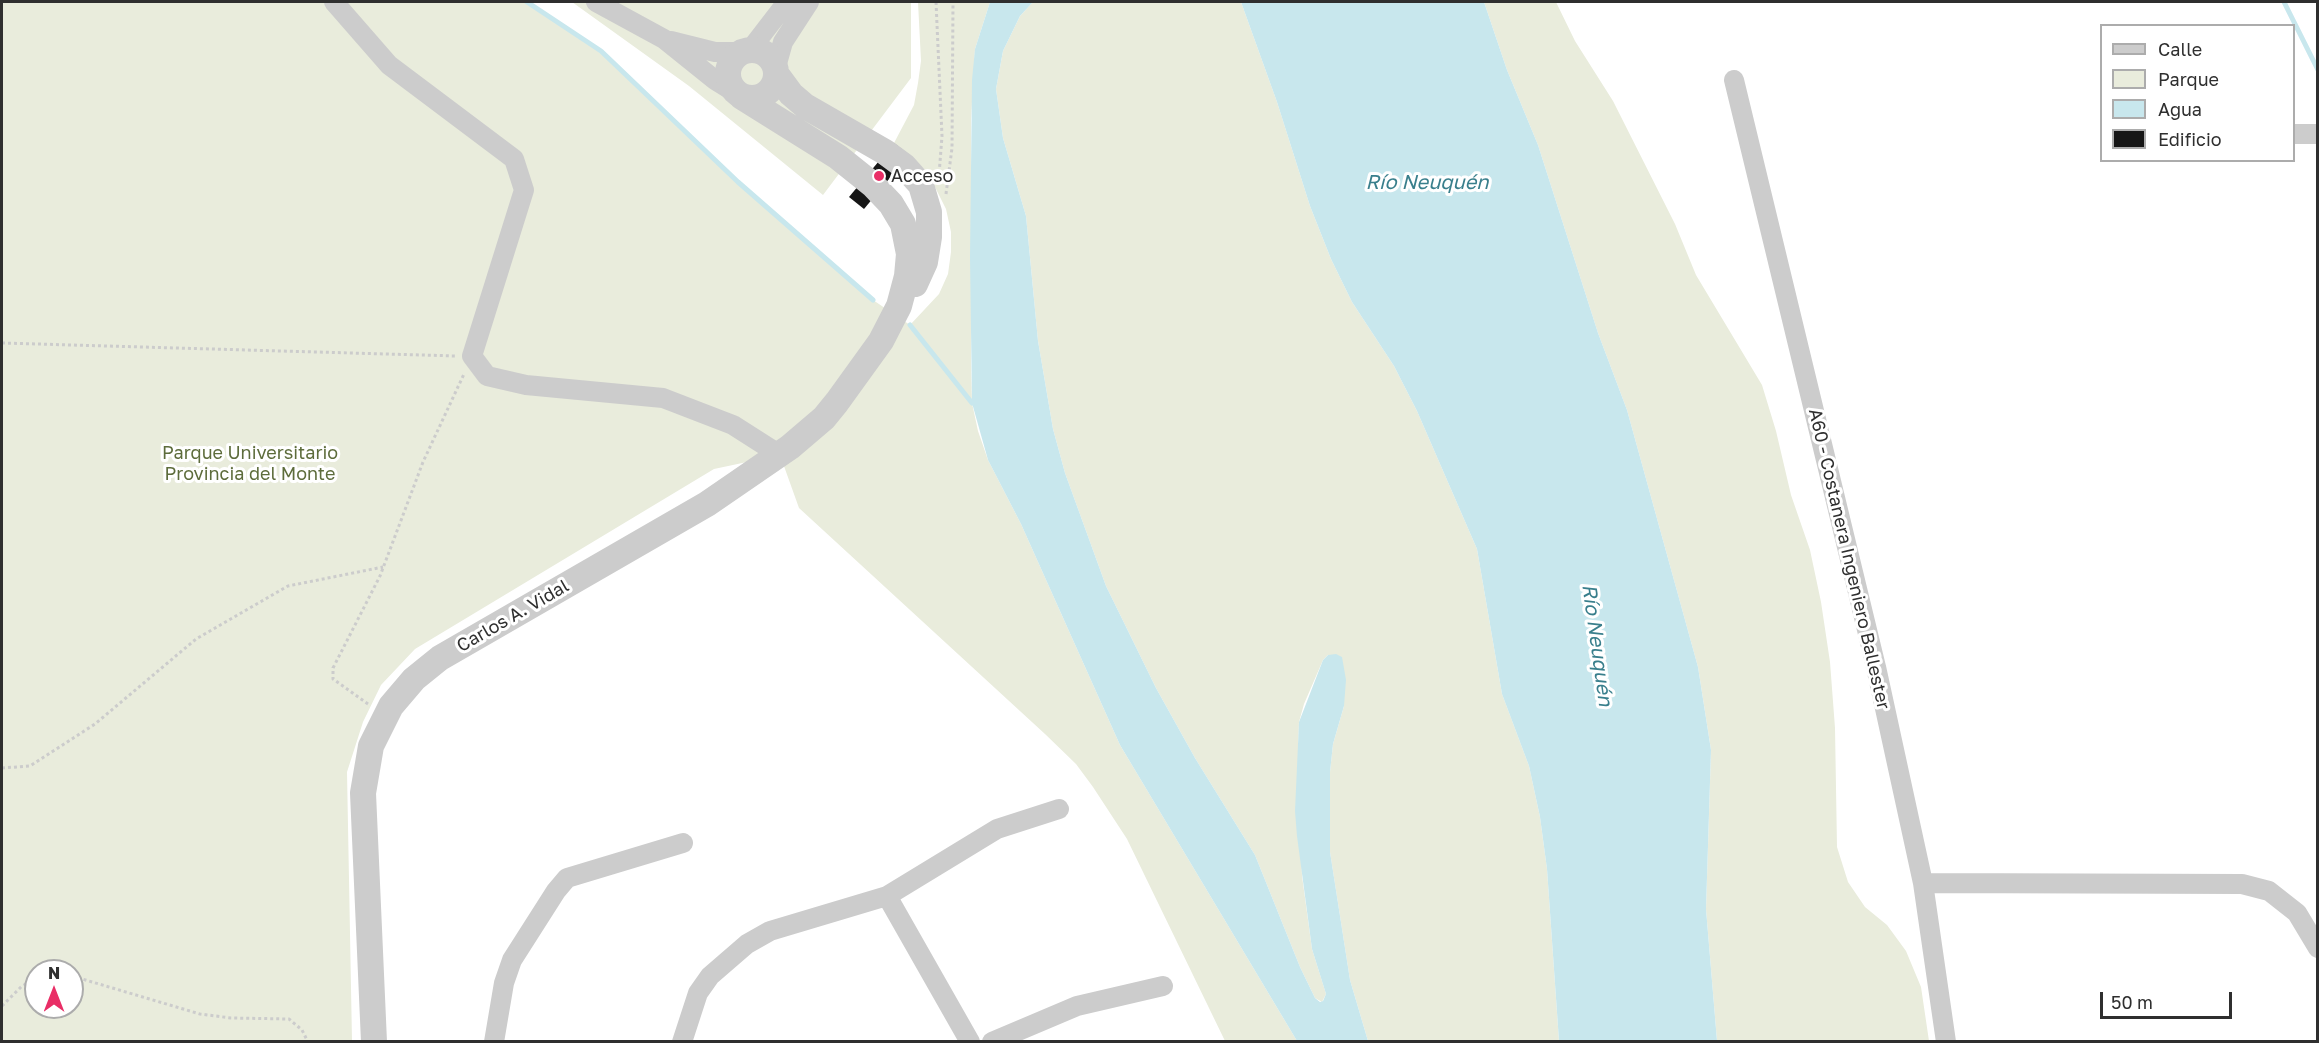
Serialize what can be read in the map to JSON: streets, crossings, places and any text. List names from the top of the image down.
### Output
{
  "streets": {
    "street": ["A60 - Costanera Ingeniero Ballester", "Carlos A. Vidal"]
  },
  "water": ["Río Neuquén"],
  "parks": ["Parque Universitario Provincia del Monte"],
  "places": ["Acceso"],
  "legend": [
    "Calle",
    "Parque",
    "Agua",
    "Edificio"
  ],
  "scale_bar": "50 m",
  "north": "top"
}
